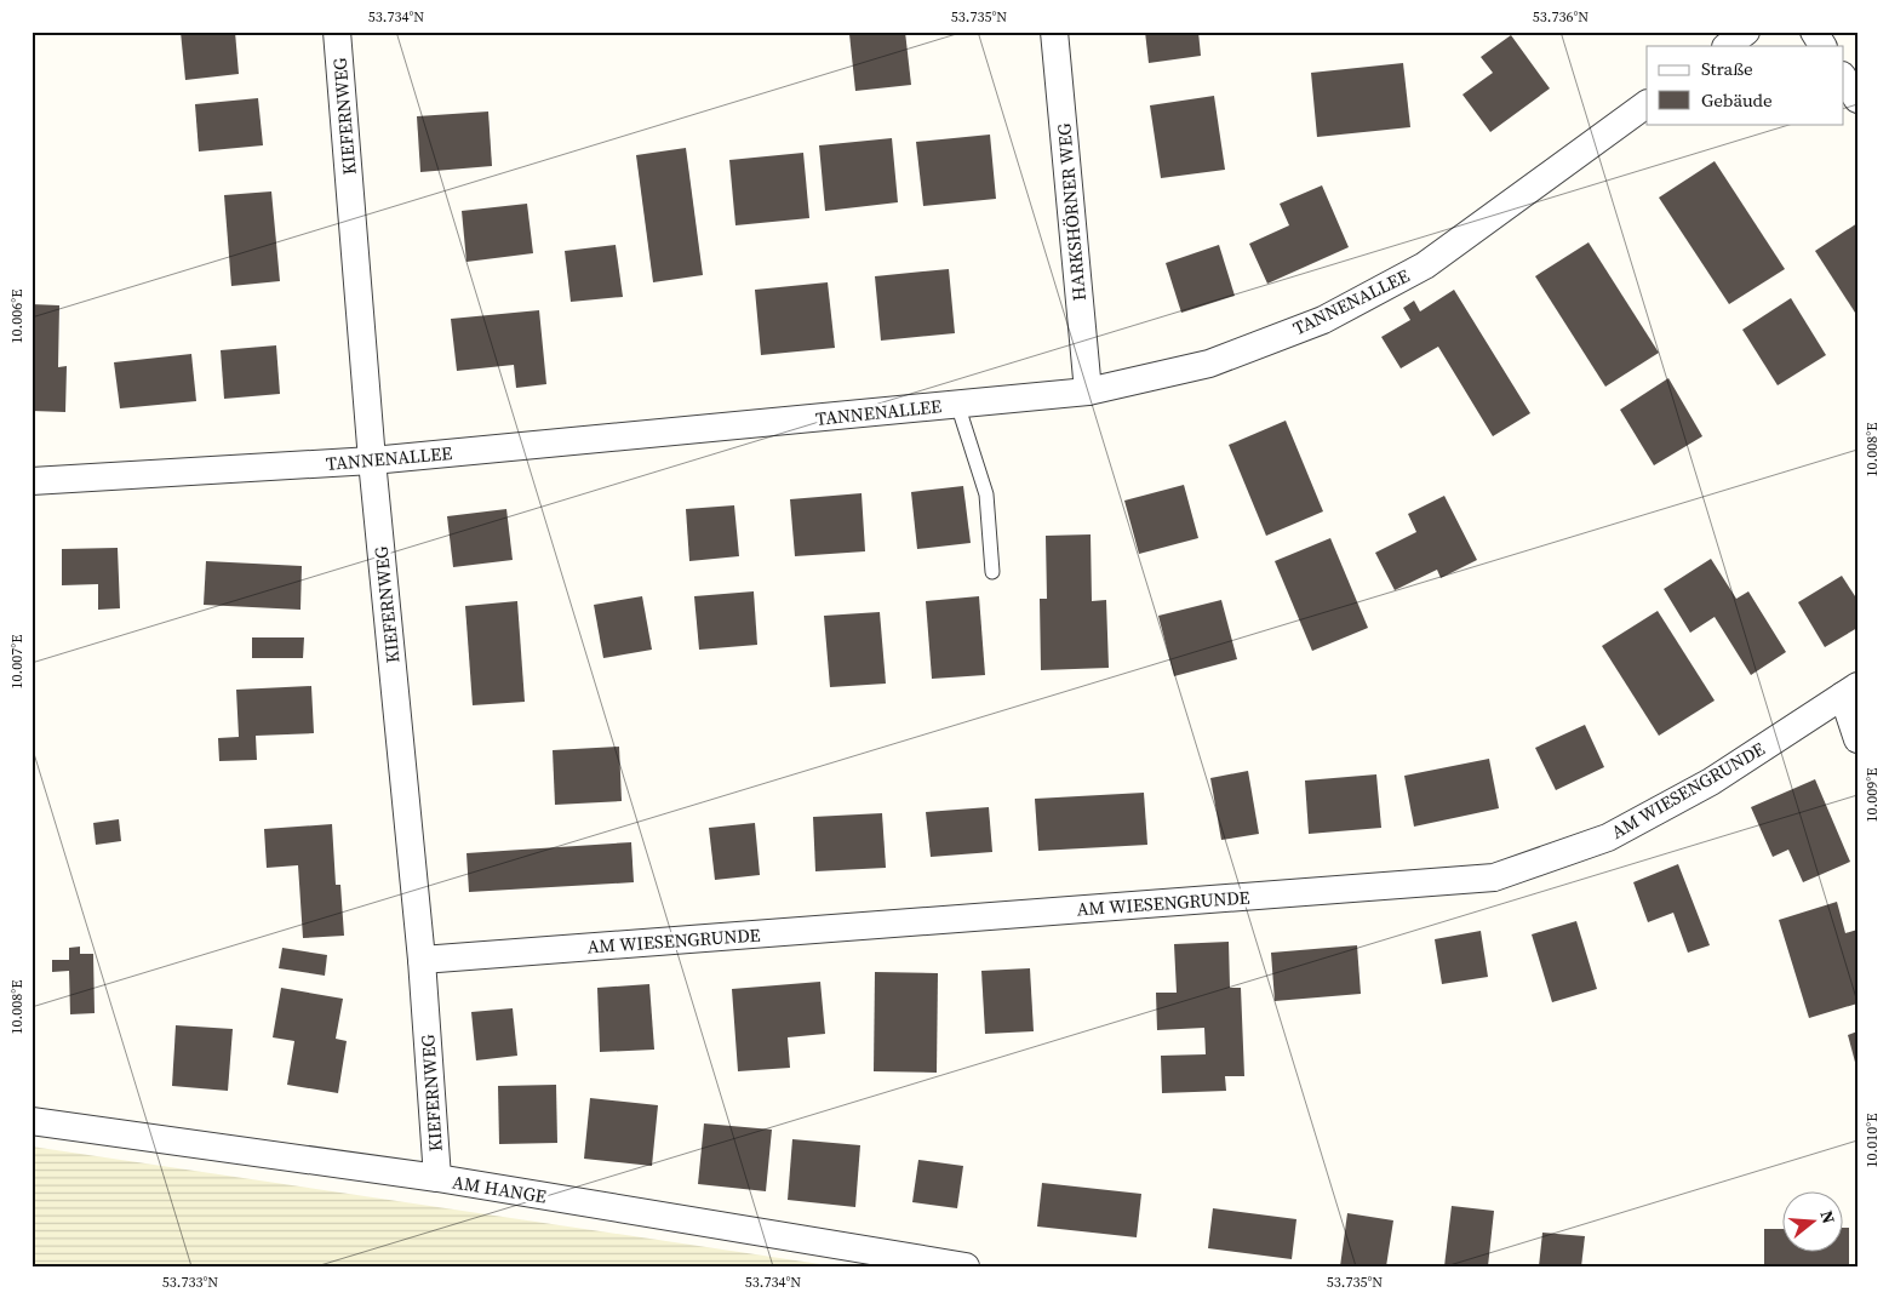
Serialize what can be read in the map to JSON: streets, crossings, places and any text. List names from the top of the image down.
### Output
{
  "streets": {
    "street": [
      "KIEFERNWEG",
      "HARKSHÖRNER WEG",
      "TANNENALLEE",
      "AM WIESENGRUNDE",
      "AM HANGE"
    ]
  },
  "crossings": [
    ["KIEFERNWEG", "TANNENALLEE"],
    ["KIEFERNWEG", "AM WIESENGRUNDE"],
    ["KIEFERNWEG", "AM HANGE"],
    ["HARKSHÖRNER WEG", "TANNENALLEE"]
  ],
  "legend": ["Straße", "Gebäude"],
  "north": "right",
  "coordinates": [
    "53.734°N",
    "53.735°N",
    "53.736°N",
    "10.006°E",
    "10.008°E",
    "10.007°E",
    "10.009°E",
    "10.010°E",
    "53.733°N"
  ]
}
